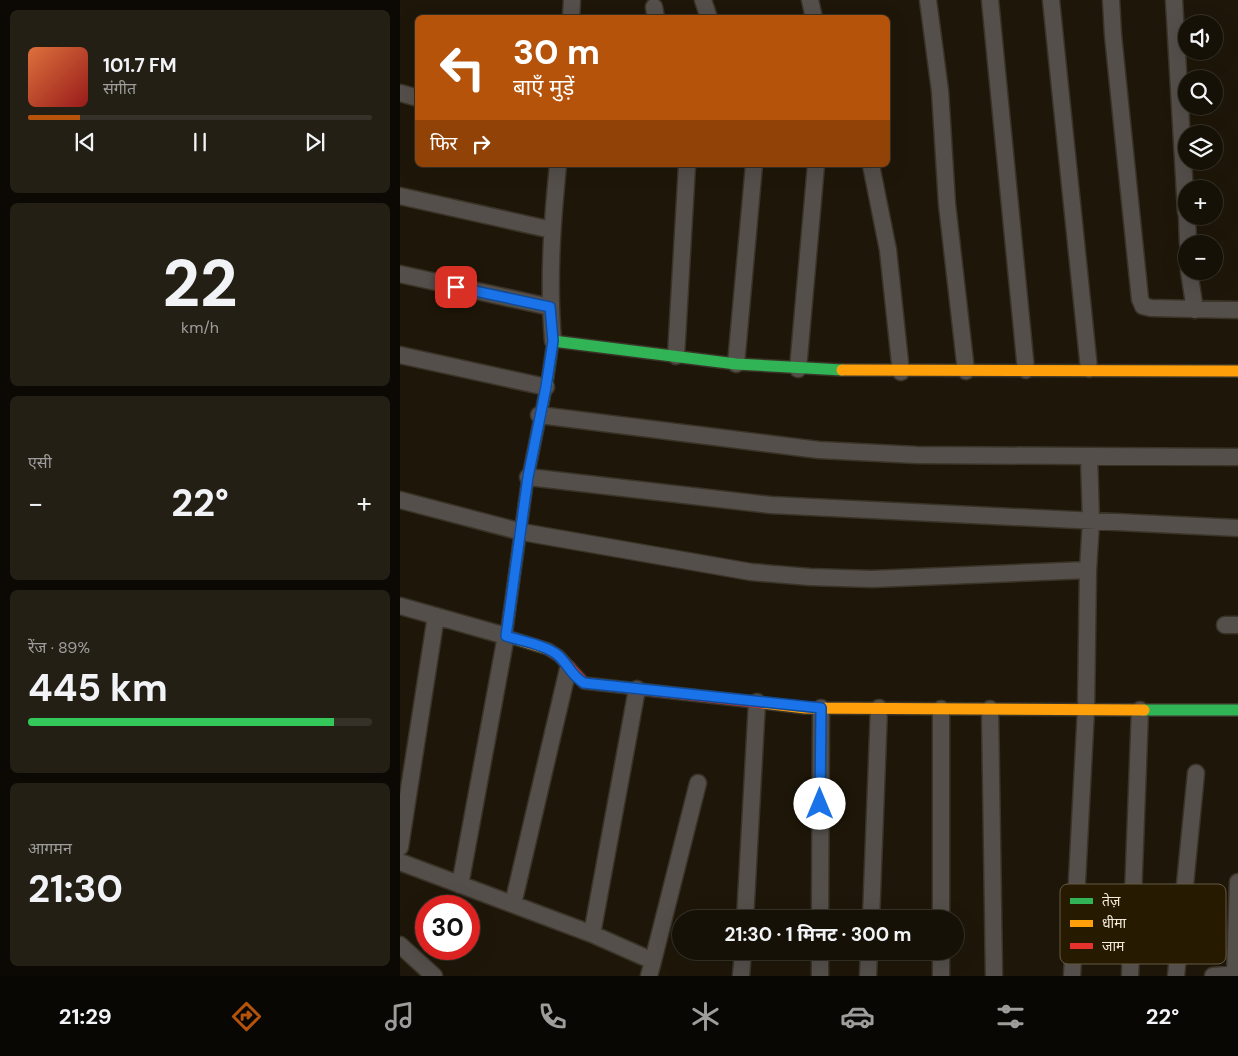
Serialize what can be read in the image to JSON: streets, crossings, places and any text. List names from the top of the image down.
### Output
{
  "legend": ["तेज़", "धीमा", "जाम"],
  "page": {
    "map_buttons": ["+", "−"],
    "turn": ["30 m", "बाएँ मुड़ें"],
    "song": ["101.7 FM", "संगीत"],
    "then": "फिर",
    "tile": [
      ["22", "km/h"],
      "एसी",
      ["रेंज · 89%", "445 km"],
      ["आगमन", "21:30"]
    ],
    "heat": ["−", "22°", "+"],
    "limit": "30",
    "trip": "21:30 · 1 मिनट · 300 m",
    "tabs": ["21:29", "22°"]
  }
}
